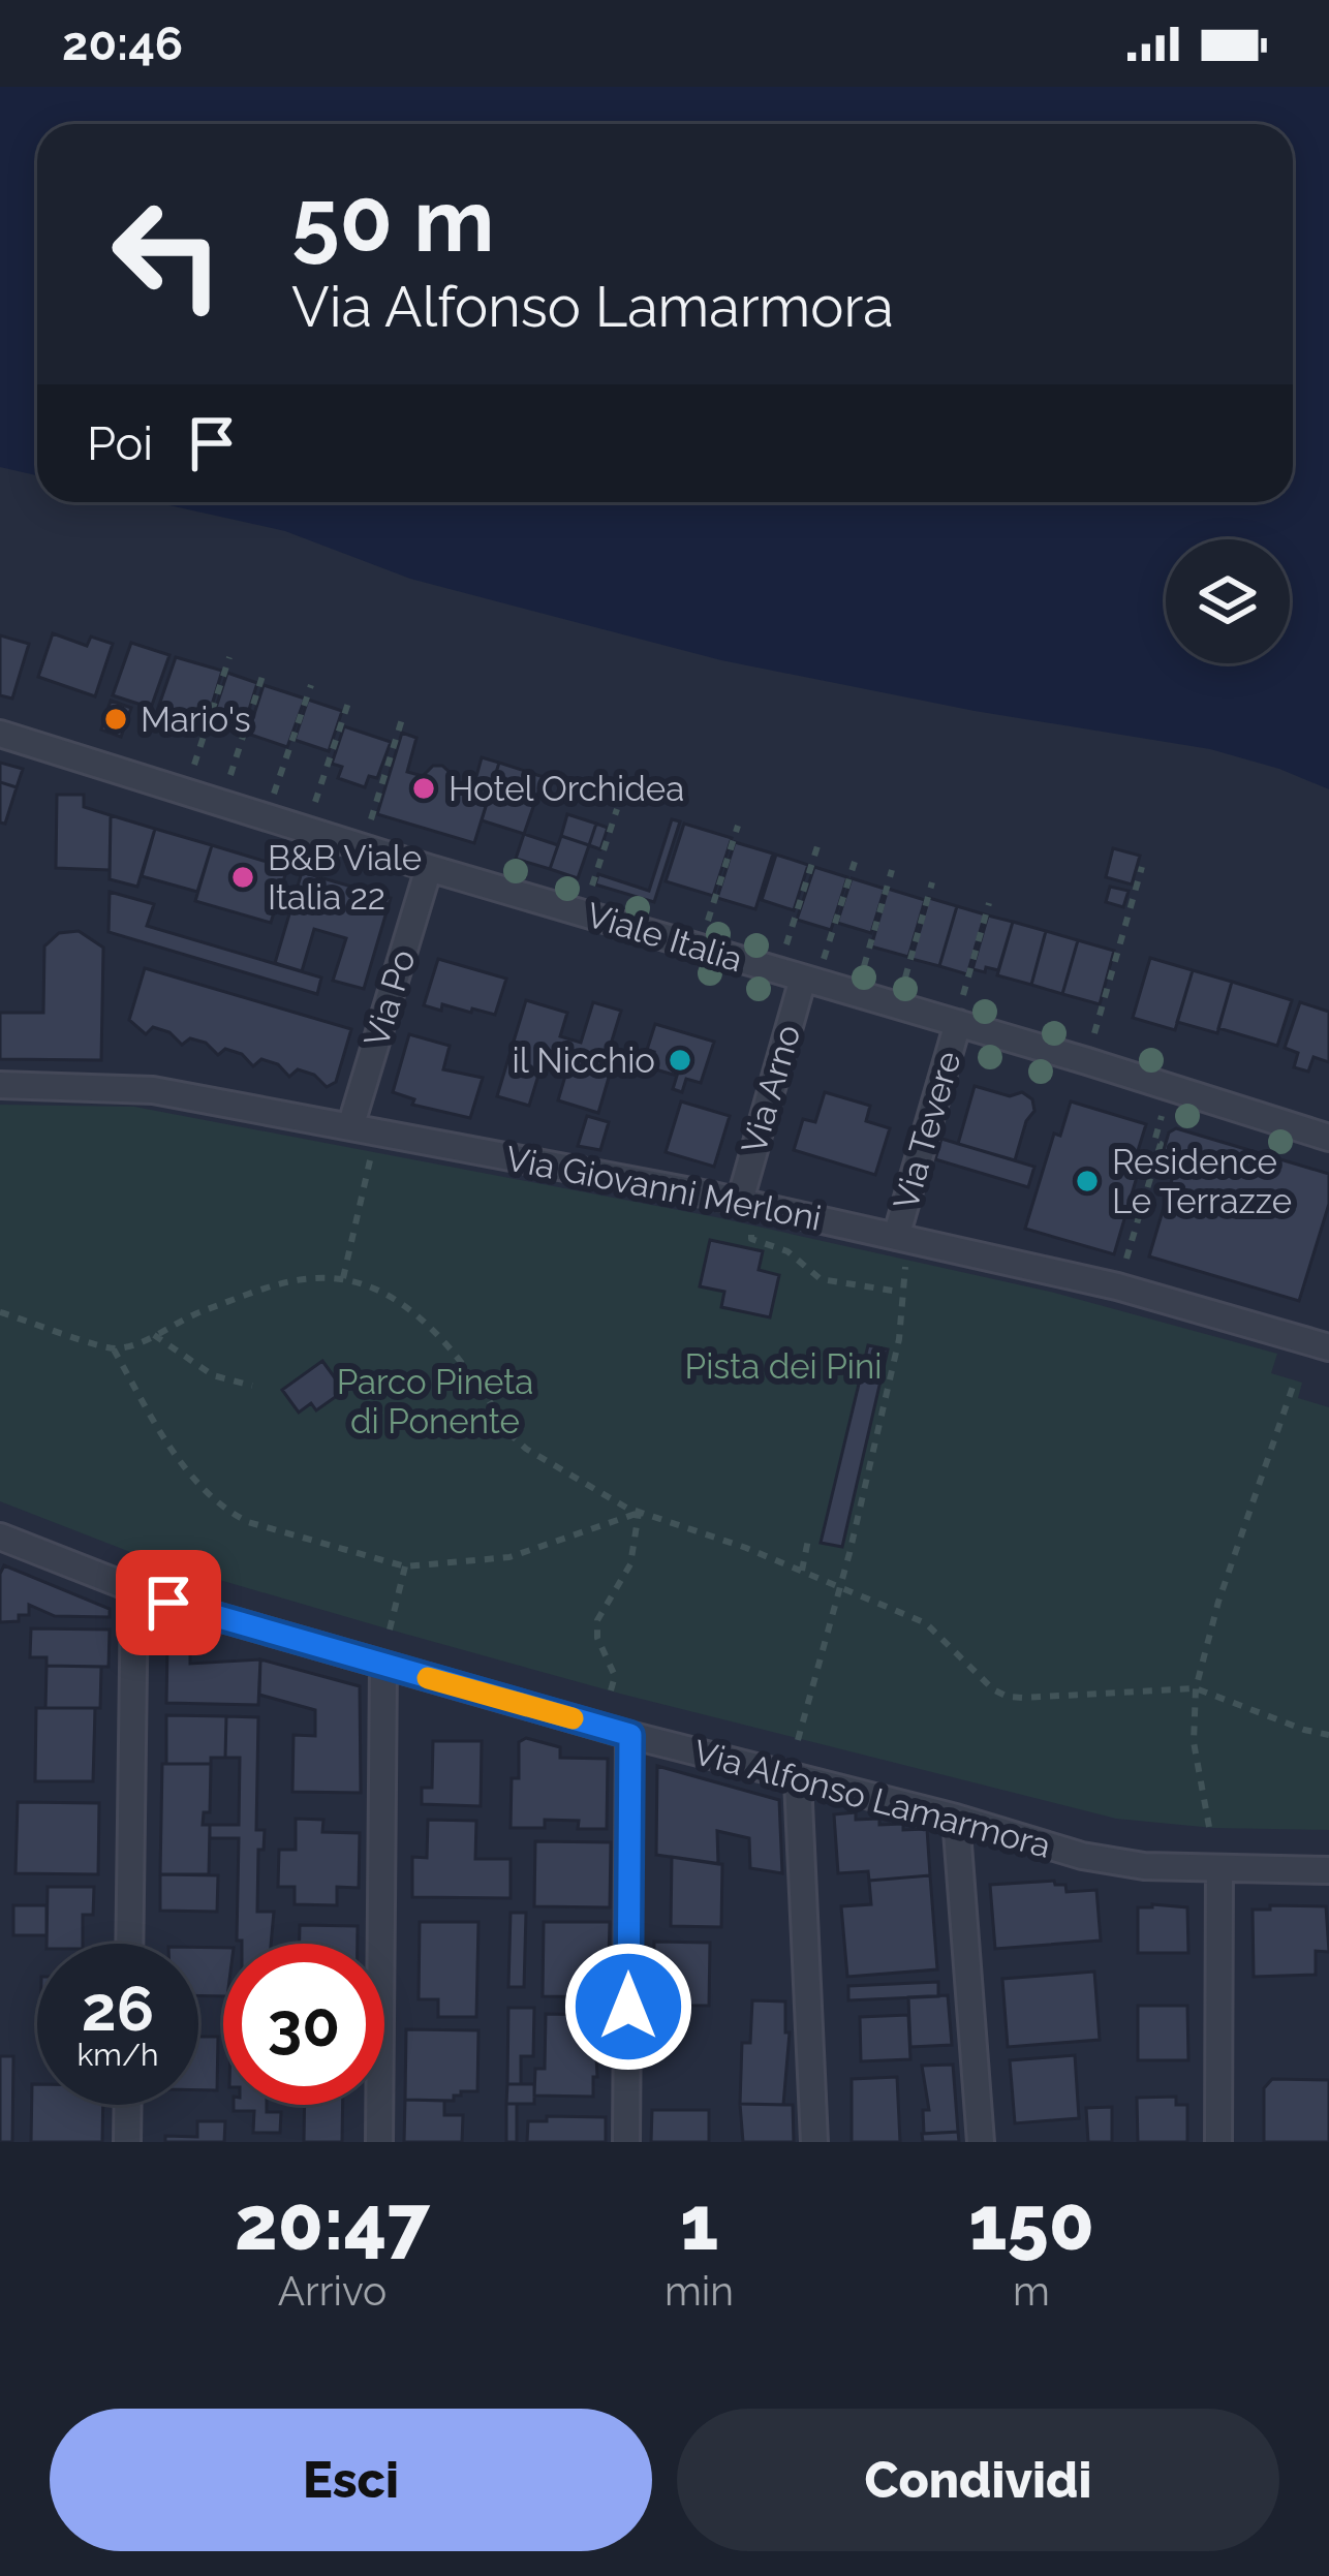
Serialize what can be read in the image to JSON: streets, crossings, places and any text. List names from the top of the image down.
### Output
{
  "streets": {
    "street": [
      "Viale Italia",
      "Via Po",
      "Via Arno",
      "Via Tevere",
      "Via Giovanni Merloni",
      "Via Alfonso Lamarmora"
    ]
  },
  "crossings": [
    ["Viale Italia", "Via Po"],
    ["Viale Italia", "Via Arno"],
    ["Viale Italia", "Via Tevere"],
    ["Via Po", "Via Giovanni Merloni"],
    ["Via Arno", "Via Giovanni Merloni"],
    ["Via Tevere", "Via Giovanni Merloni"]
  ],
  "parks": ["Pista dei Pini", "Parco Pineta di Ponente"],
  "places": [
    "Mario's",
    "Hotel Orchidea",
    "B&B Viale Italia 22",
    "il Nicchio",
    "Residence Le Terrazze"
  ],
  "page": {
    "status": "20:46",
    "turn": ["50 m", "Via Alfonso Lamarmora"],
    "then": "Poi",
    "speed": "26 km/h",
    "limit": "30",
    "eta": [
      "20:47",
      "Arrivo",
      "1",
      "min",
      "150",
      "m"
    ],
    "buttons": ["Esci", "Condividi"]
  }
}
